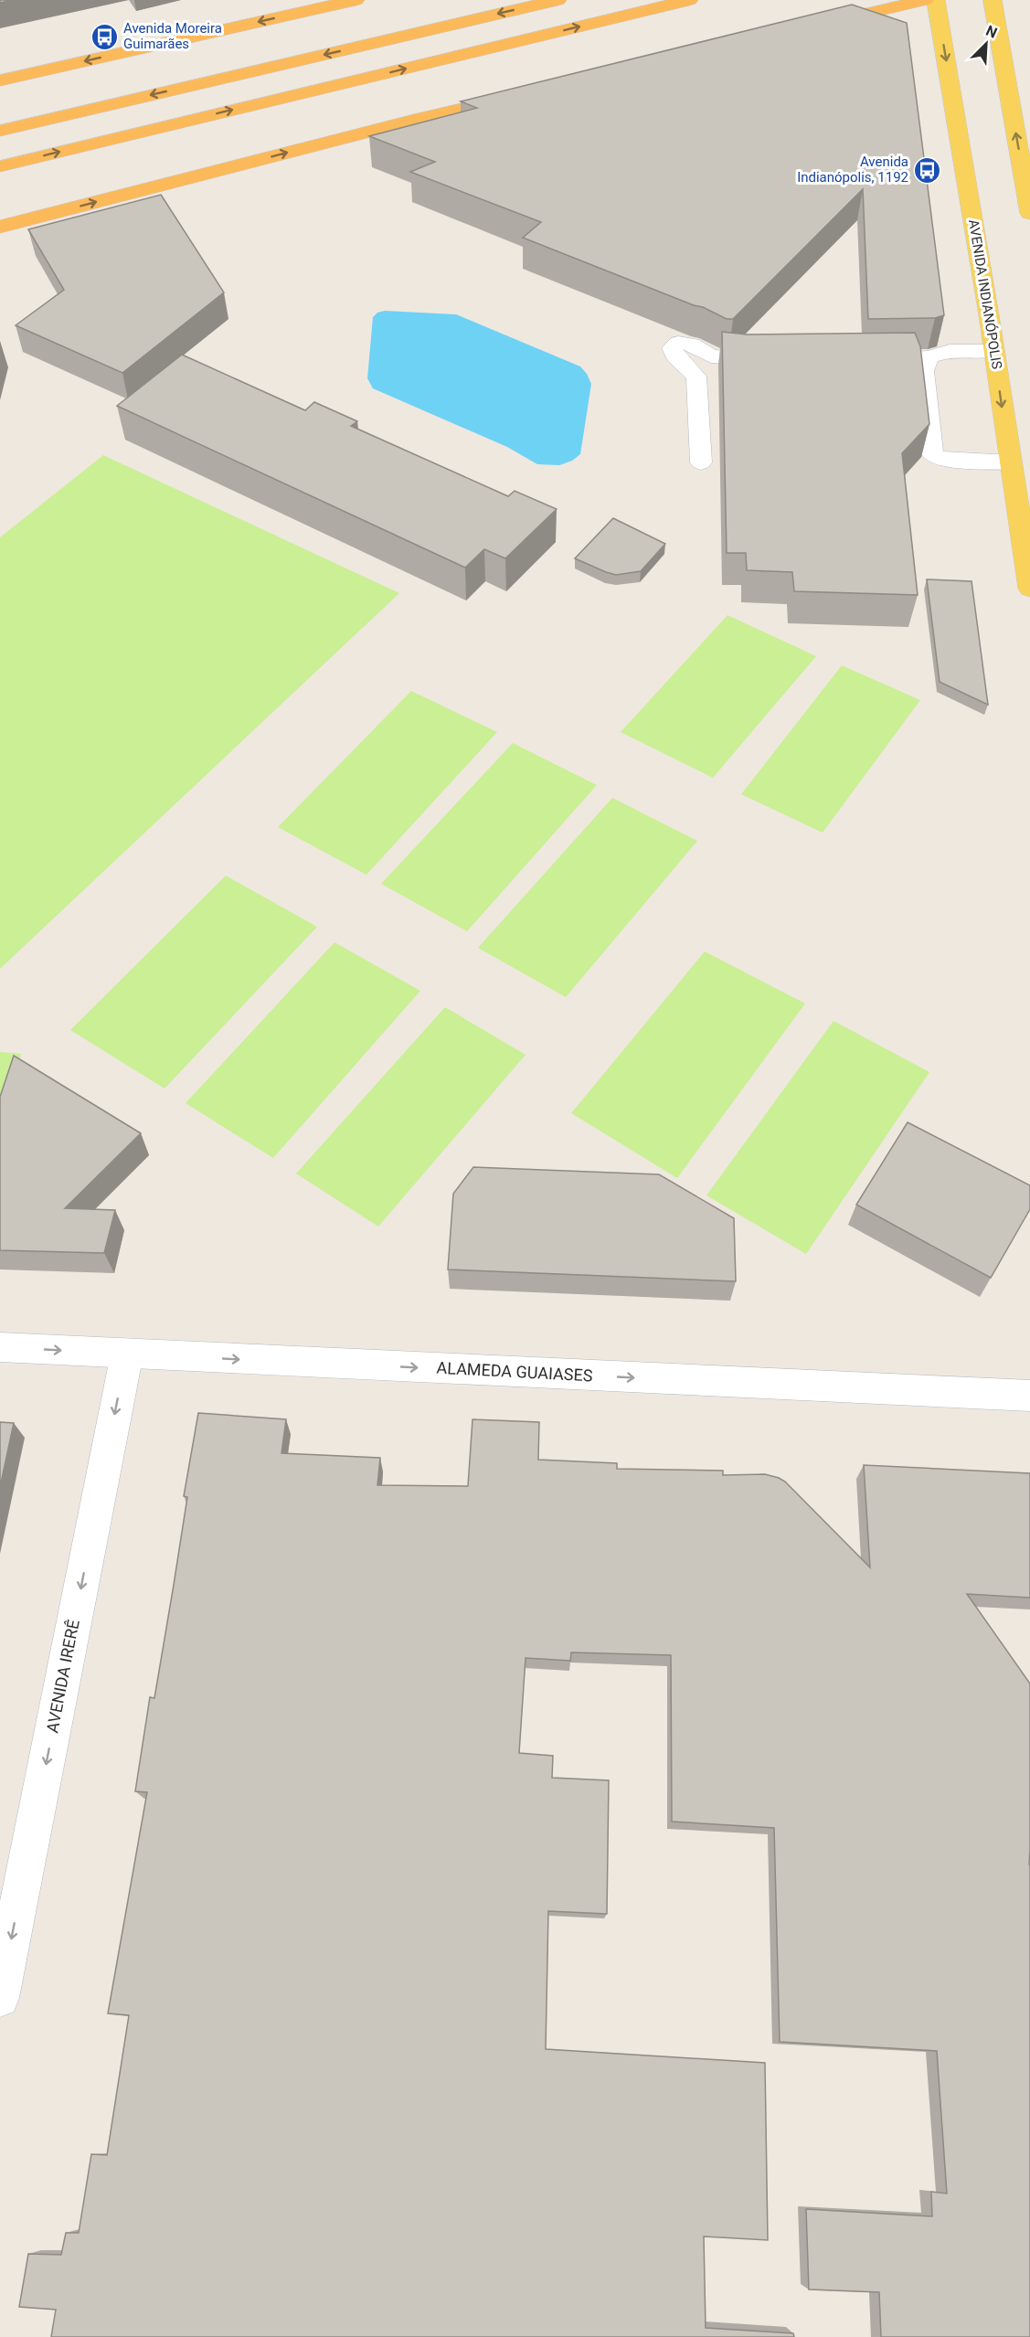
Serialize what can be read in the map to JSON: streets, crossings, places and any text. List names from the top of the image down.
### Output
{
  "streets": {
    "main road": ["AVENIDA INDIANÓPOLIS"],
    "street": ["ALAMEDA GUAIASES", "AVENIDA IRERÊ"]
  },
  "crossings": [
    ["ALAMEDA GUAIASES", "AVENIDA IRERÊ"]
  ],
  "one_way": ["ALAMEDA GUAIASES", "AVENIDA IRERÊ"],
  "places": {
    "bus stop": ["Avenida Moreira Guimarães", "Avenida Indianópolis, 1192"]
  },
  "north": "top right"
}
